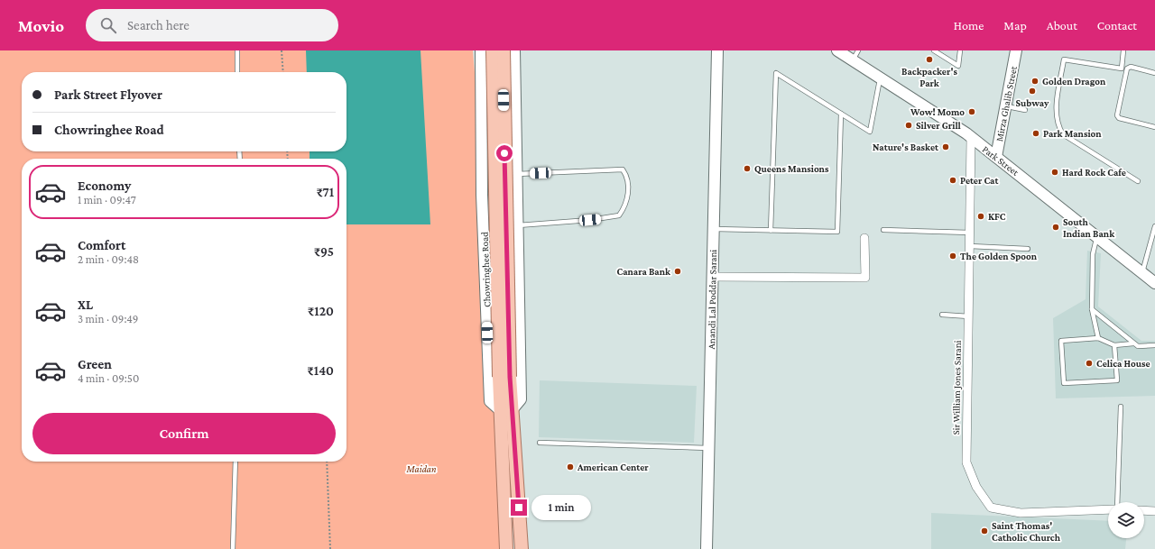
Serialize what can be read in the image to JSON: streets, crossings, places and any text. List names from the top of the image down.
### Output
{
  "streets": {
    "main road": [
      "Mirza Ghalib Street",
      "Park Street",
      "Chowringhee Road",
      "Anandi Lal Poddar Sarani"
    ],
    "street": ["Sir William Jones Sarani"]
  },
  "crossings": [
    ["Mirza Ghalib Street", "Park Street"],
    ["Park Street", "Sir William Jones Sarani"]
  ],
  "parks": ["Maidan"],
  "places": [
    "Backpacker's Park",
    "Golden Dragon",
    "Subway",
    "Wow! Momo",
    "Silver Grill",
    "Park Mansion",
    "Nature's Basket",
    "Queens Mansions",
    "Hard Rock Cafe",
    "Peter Cat",
    "KFC",
    "South Indian Bank",
    "The Golden Spoon",
    "Canara Bank",
    "Celica House",
    "American Center",
    "Saint Thomas' Catholic Church"
  ],
  "page": {
    "header": "Movio",
    "search": "Search here",
    "nav": [
      "Home",
      "Map",
      "About",
      "Contact"
    ],
    "banner": ["Park Street Flyover", "Chowringhee Road"],
    "list": [
      {
        "name": "Economy",
        "note": "1 min · 09:47",
        "value": "₹71"
      },
      {
        "name": "Comfort",
        "note": "2 min · 09:48",
        "value": "₹95"
      },
      {
        "name": "XL",
        "note": "3 min · 09:49",
        "value": "₹120"
      },
      {
        "name": "Green",
        "note": "4 min · 09:50",
        "value": "₹140"
      }
    ],
    "buttons": "Confirm",
    "bubble": "1 min"
  }
}
